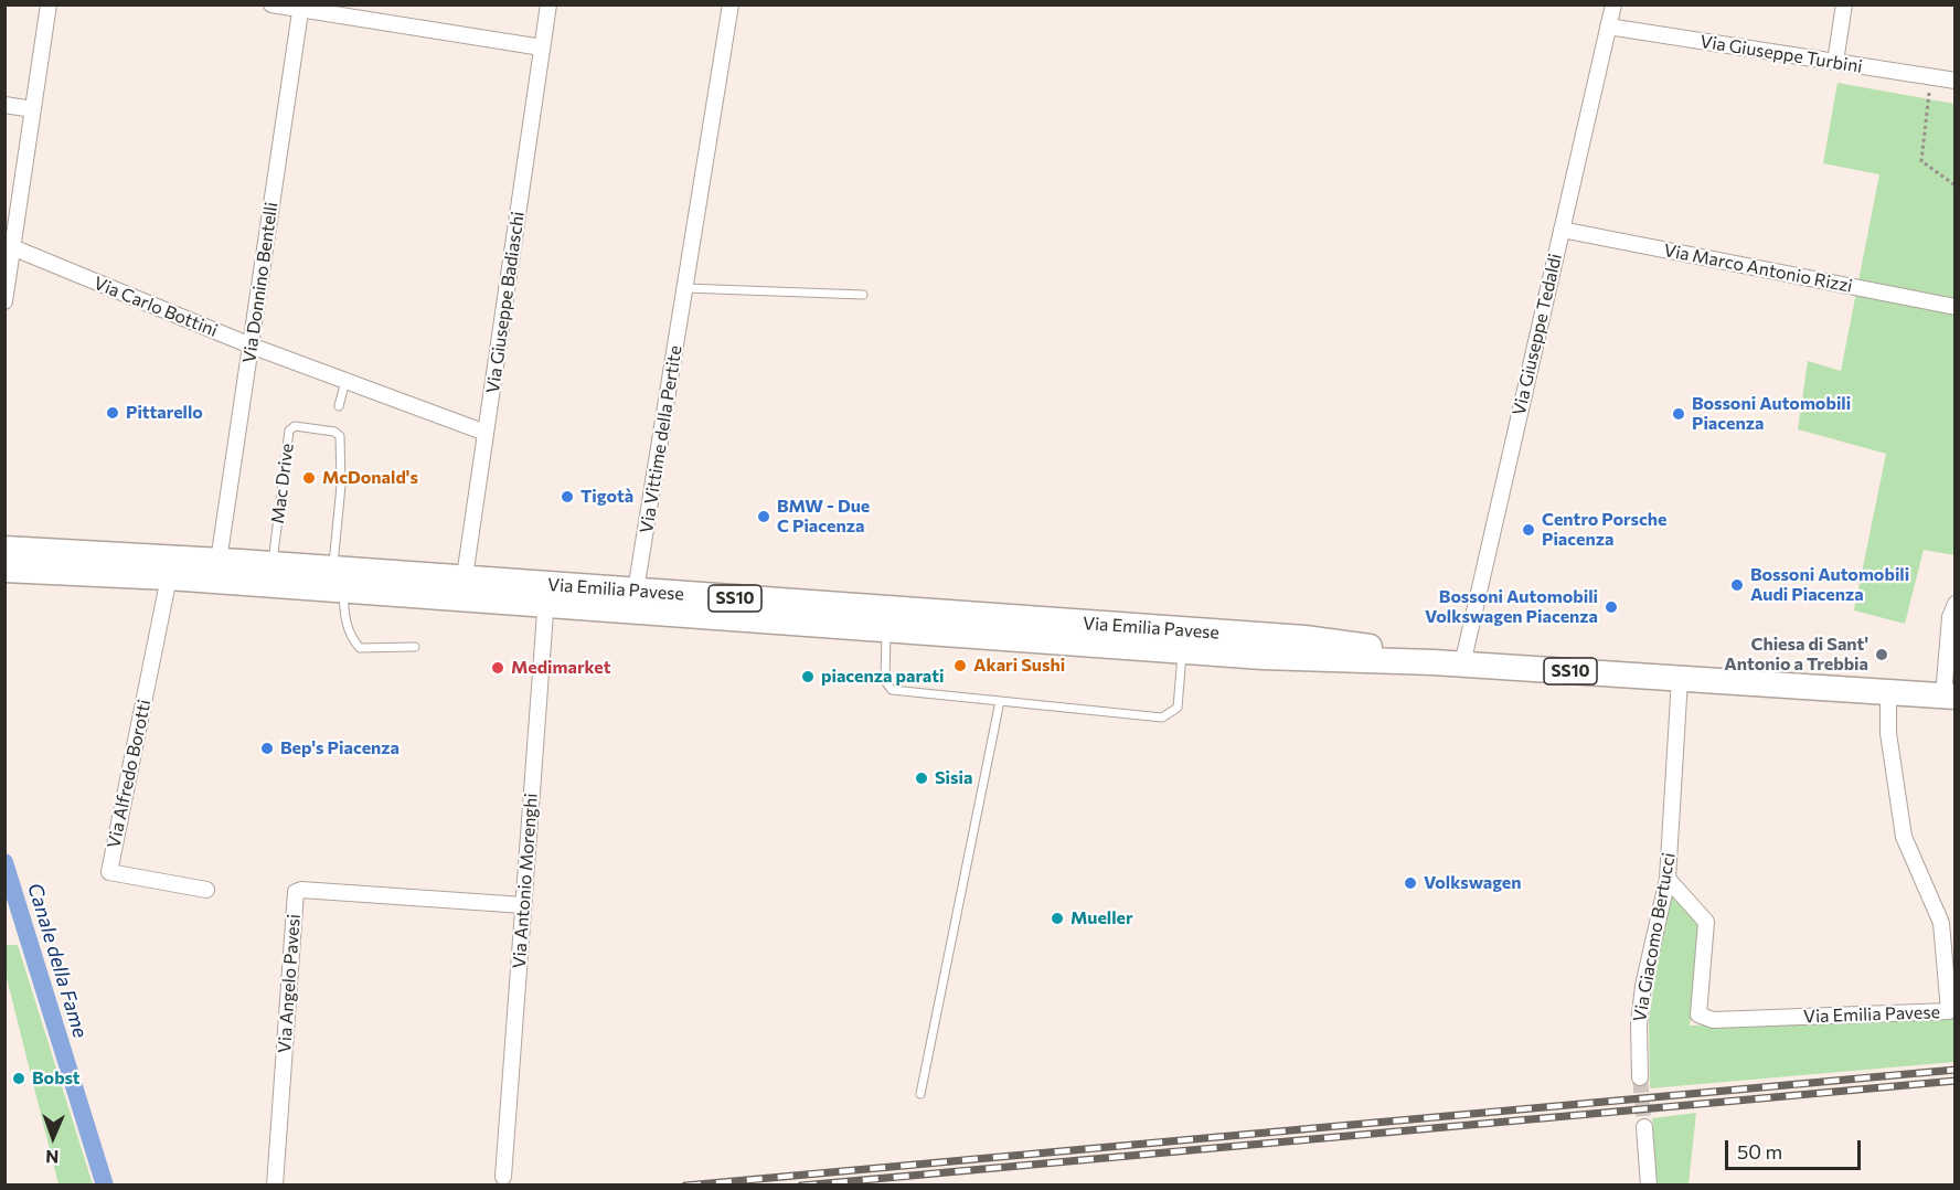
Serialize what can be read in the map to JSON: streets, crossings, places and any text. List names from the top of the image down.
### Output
{
  "streets": {
    "main road": ["Via Emilia Pavese", "SS10"],
    "street": [
      "Via Giuseppe Turbini",
      "Via Marco Antonio Rizzi",
      "Via Donnino Bentelli",
      "Via Giuseppe Badiaschi",
      "Via Carlo Bottini",
      "Via Giuseppe Tedaldi",
      "Via Vittime della Pertite",
      "Via Alfredo Borotti",
      "Via Antonio Morenghi",
      "Via Giacomo Bertucci",
      "Via Angelo Pavesi"
    ],
    "lane": ["Mac Drive"]
  },
  "crossings": [
    ["Via Giuseppe Turbini", "Via Giuseppe Tedaldi"],
    ["Via Marco Antonio Rizzi", "Via Giuseppe Tedaldi"],
    ["Via Donnino Bentelli", "Via Carlo Bottini"],
    ["Via Donnino Bentelli", "Via Emilia Pavese"],
    ["Via Giuseppe Badiaschi", "Via Carlo Bottini"],
    ["Via Giuseppe Badiaschi", "Via Emilia Pavese"],
    ["Via Giuseppe Tedaldi", "Via Emilia Pavese"],
    ["Via Vittime della Pertite", "Via Emilia Pavese"],
    ["Mac Drive", "Via Emilia Pavese"],
    ["Via Emilia Pavese", "Via Alfredo Borotti"],
    ["Via Emilia Pavese", "Via Antonio Morenghi"],
    ["Via Emilia Pavese", "Via Giacomo Bertucci"],
    ["Via Antonio Morenghi", "Via Angelo Pavesi"]
  ],
  "water": ["Canale della Fame"],
  "places": [
    "Pittarello",
    "Bossoni Automobili Piacenza",
    "McDonald's",
    "Tigotà",
    "BMW - Due C Piacenza",
    "Centro Porsche Piacenza",
    "Bossoni Automobili Audi Piacenza",
    "Bossoni Automobili Volkswagen Piacenza",
    "Chiesa di Sant' Antonio a Trebbia",
    "Akari Sushi",
    "Medimarket",
    "piacenza parati",
    "Bep's Piacenza",
    "Sisia",
    "Volkswagen",
    "Mueller",
    "Bobst"
  ],
  "scale_bar": "50 m",
  "north": "bottom"
}
